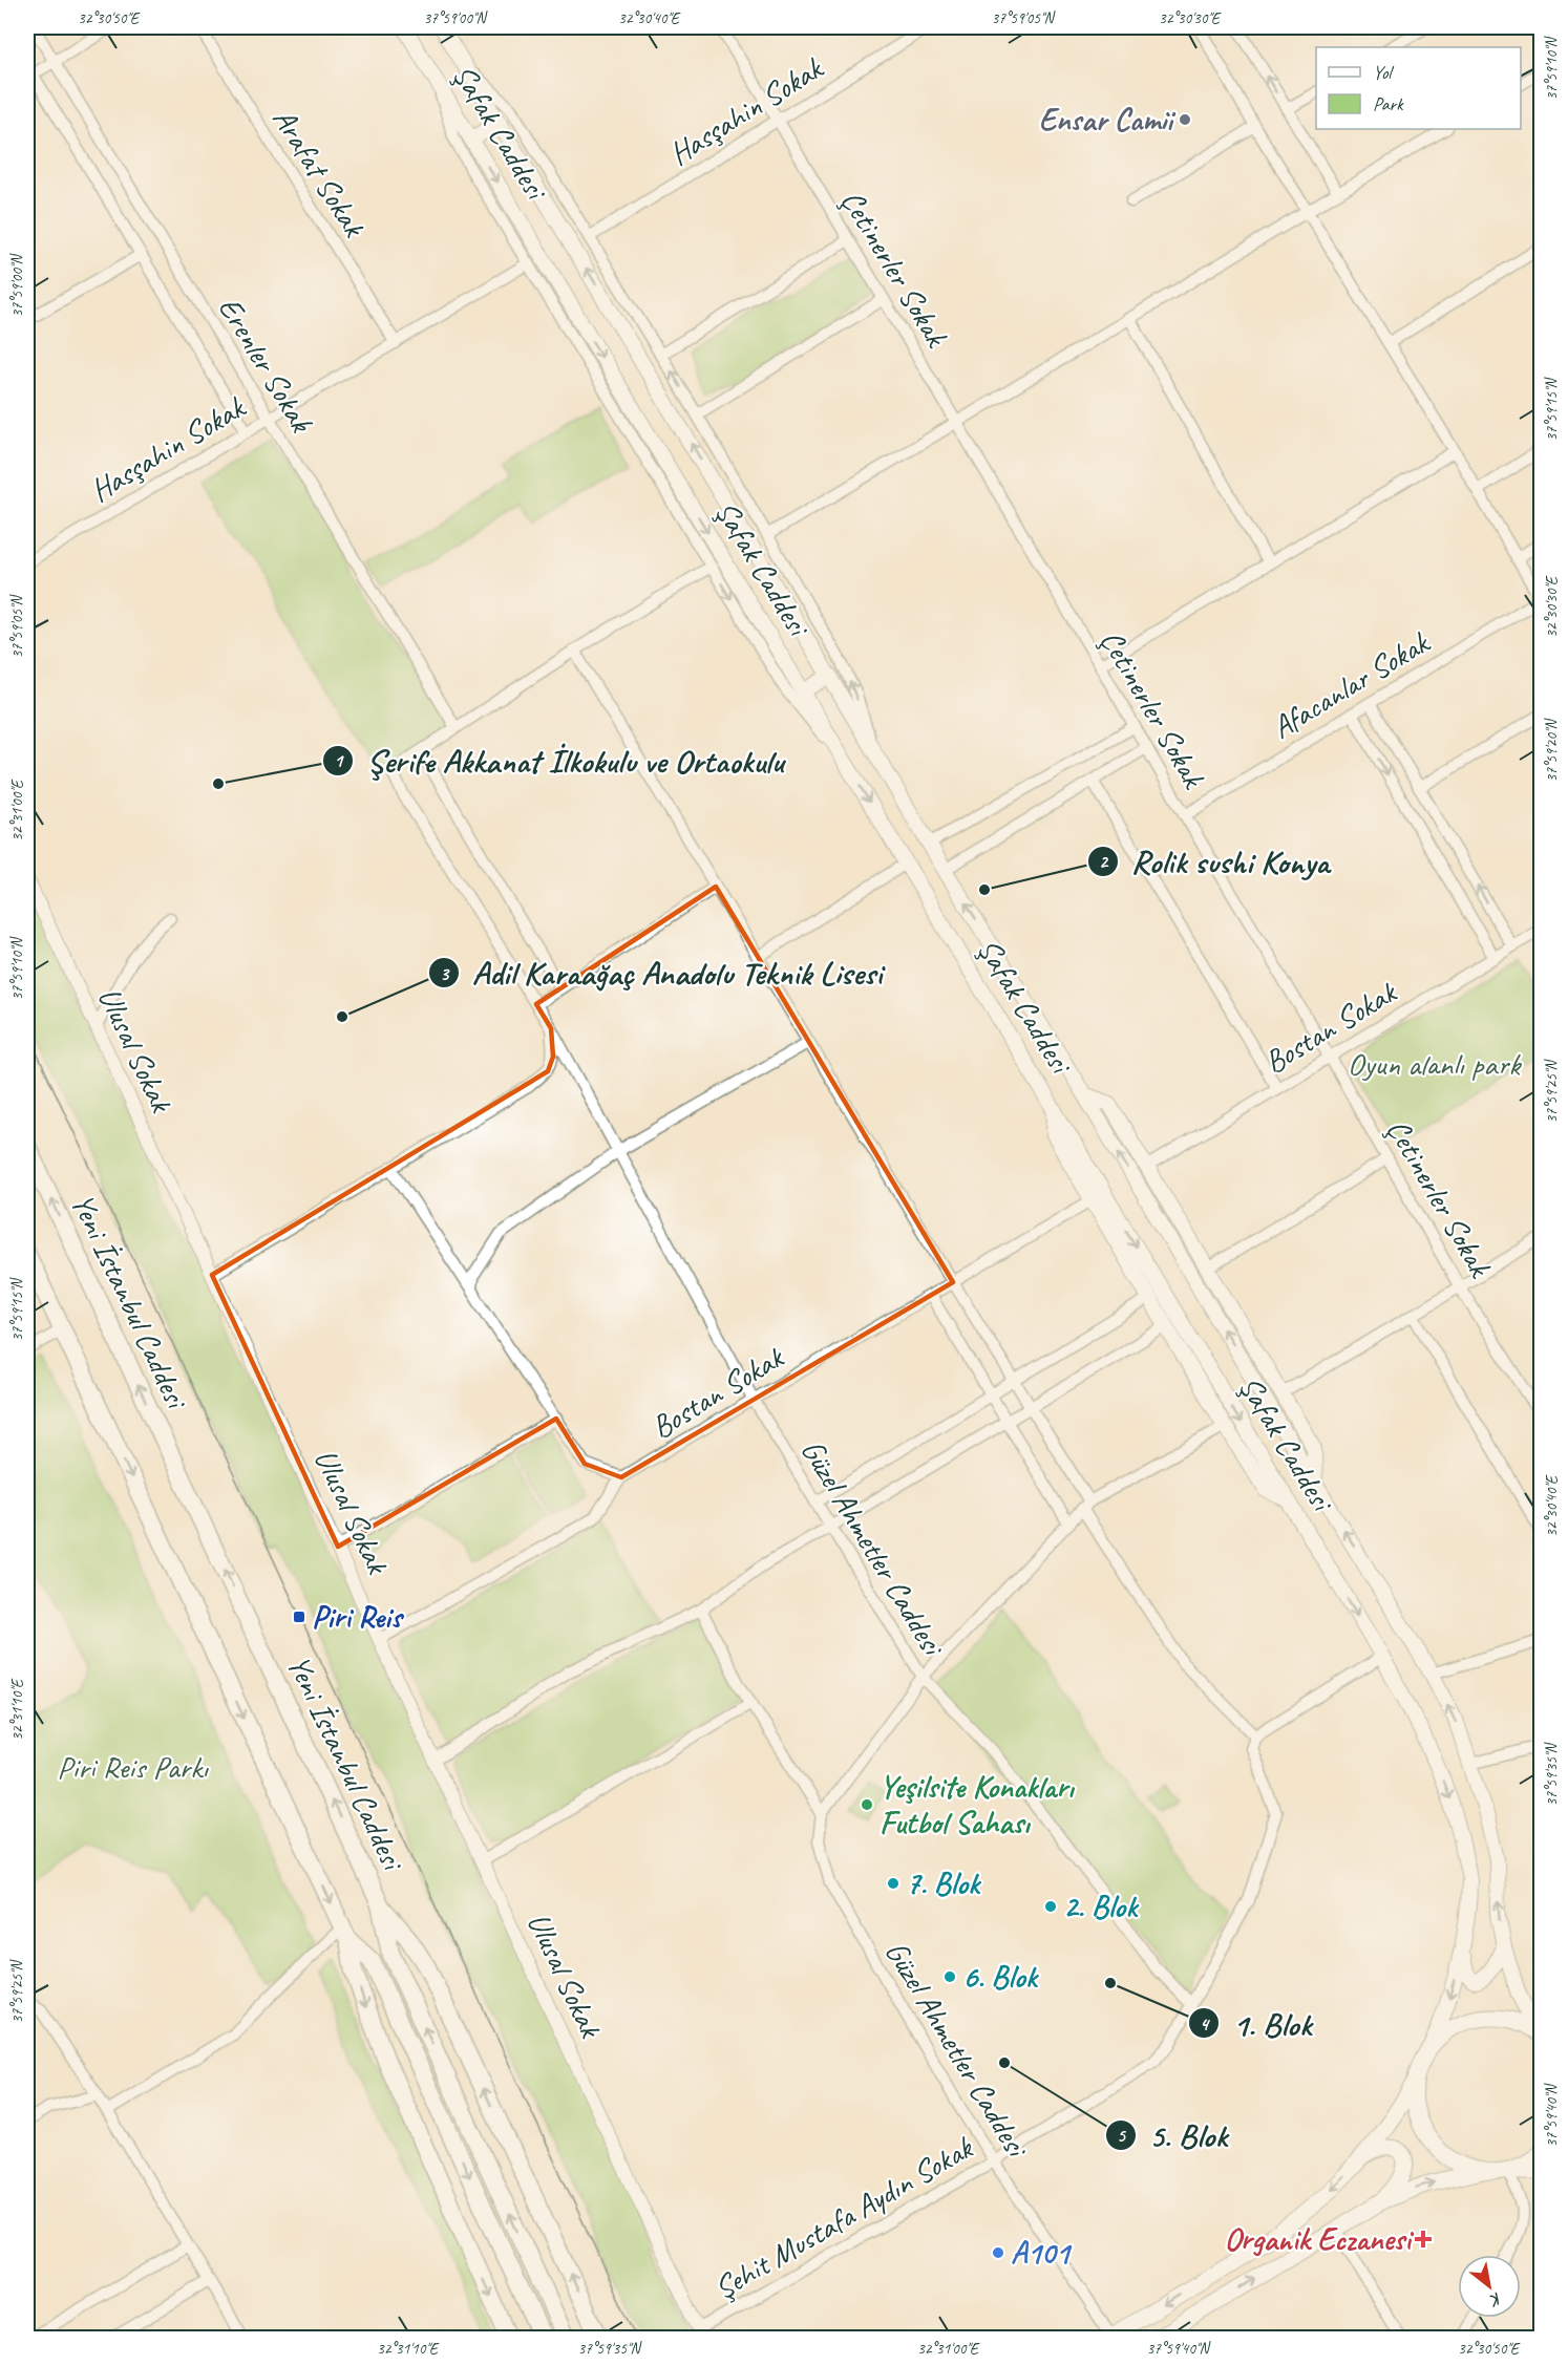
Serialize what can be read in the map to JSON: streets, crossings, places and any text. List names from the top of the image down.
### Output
{
  "streets": {
    "highway": ["Yeni İstanbul Caddesi"],
    "main road": ["Şafak Caddesi"],
    "street": [
      "Hasşahin Sokak",
      "Arafat Sokak",
      "Çetinerler Sokak",
      "Erenler Sokak",
      "Afacanlar Sokak",
      "Bostan Sokak",
      "Ulusal Sokak",
      "Güzel Ahmetler Caddesi",
      "Şehit Mustafa Aydın Sokak"
    ]
  },
  "crossings": [
    ["Hasşahin Sokak", "Arafat Sokak"],
    ["Hasşahin Sokak", "Çetinerler Sokak"],
    ["Hasşahin Sokak", "Erenler Sokak"],
    ["Çetinerler Sokak", "Afacanlar Sokak"],
    ["Çetinerler Sokak", "Bostan Sokak"],
    ["Bostan Sokak", "Ulusal Sokak"],
    ["Bostan Sokak", "Güzel Ahmetler Caddesi"],
    ["Ulusal Sokak", "Şehit Mustafa Aydın Sokak"],
    ["Güzel Ahmetler Caddesi", "Şehit Mustafa Aydın Sokak"]
  ],
  "parks": ["Oyun alanlı park", "Piri Reis Parkı"],
  "places": {
    "other": [
      "Ensar Camii",
      "Şerife Akkanat İlkokulu ve Ortaokulu",
      "Rolik sushi Konya",
      "Adil Karaağaç Anadolu Teknik Lisesi",
      "Yeşilsite Konakları Futbol Sahası",
      "7. Blok",
      "2. Blok",
      "6. Blok",
      "1. Blok",
      "5. Blok",
      "A101"
    ],
    "transit": ["Piri Reis"],
    "health": ["Organik Eczanesi"]
  },
  "legend": ["Yol", "Park"],
  "north": "bottom right",
  "coordinates": [
    "32°30'50\"E",
    "37°59'00\"N",
    "32°30'40\"E",
    "37°59'05\"N",
    "32°30'30\"E",
    "37°59'10\"N",
    "37°59'15\"N",
    "37°59'20\"N",
    "32°31'00\"E",
    "37°59'25\"N",
    "32°31'10\"E",
    "37°59'35\"N",
    "37°59'40\"N"
  ]
}
